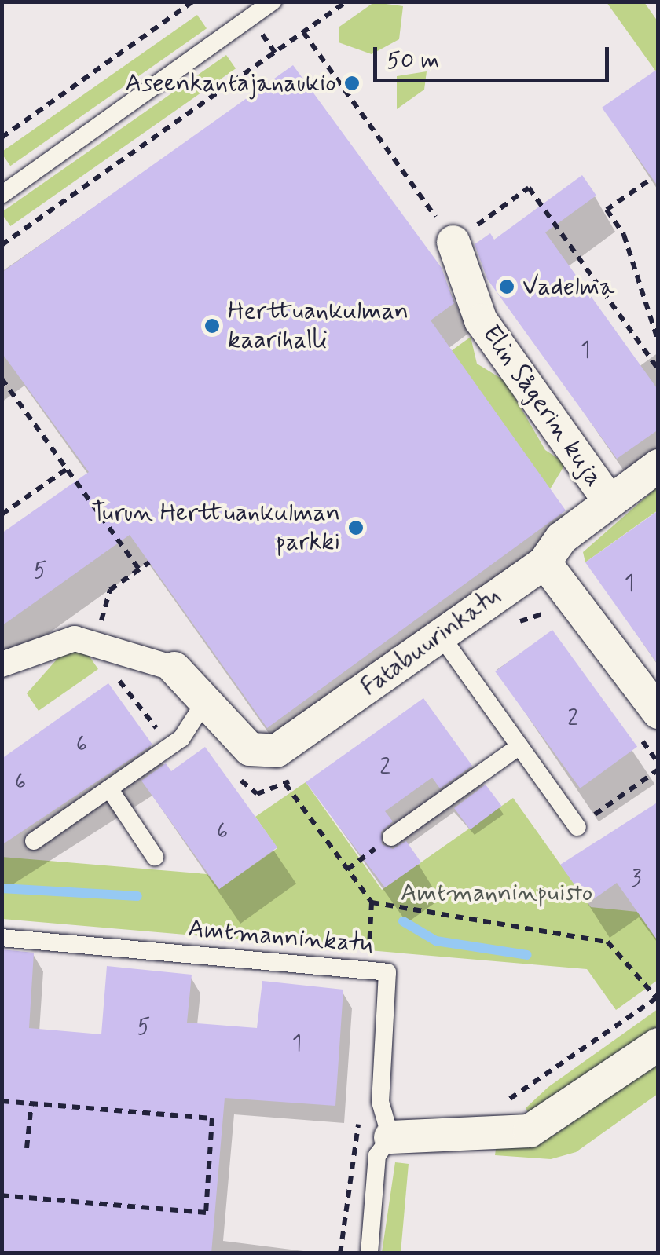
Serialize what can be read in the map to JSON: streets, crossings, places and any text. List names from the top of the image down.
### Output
{
  "streets": {
    "street": ["Elin Sågerin kuja", "Fatabuurinkatu"],
    "lane": ["Amtmanninkatu"]
  },
  "crossings": [
    ["Elin Sågerin kuja", "Fatabuurinkatu"]
  ],
  "parks": ["Amtmanninpuisto"],
  "places": [
    "Aseenkantajanaukio",
    "Vadelma",
    "Herttuankulman kaarihalli",
    "Turun Herttuankulman parkki"
  ],
  "house_numbers": [
    "1",
    "5",
    "1",
    "2",
    "6",
    "2",
    "6",
    "6",
    "3",
    "5",
    "1"
  ],
  "scale_bar": "50 m"
}
